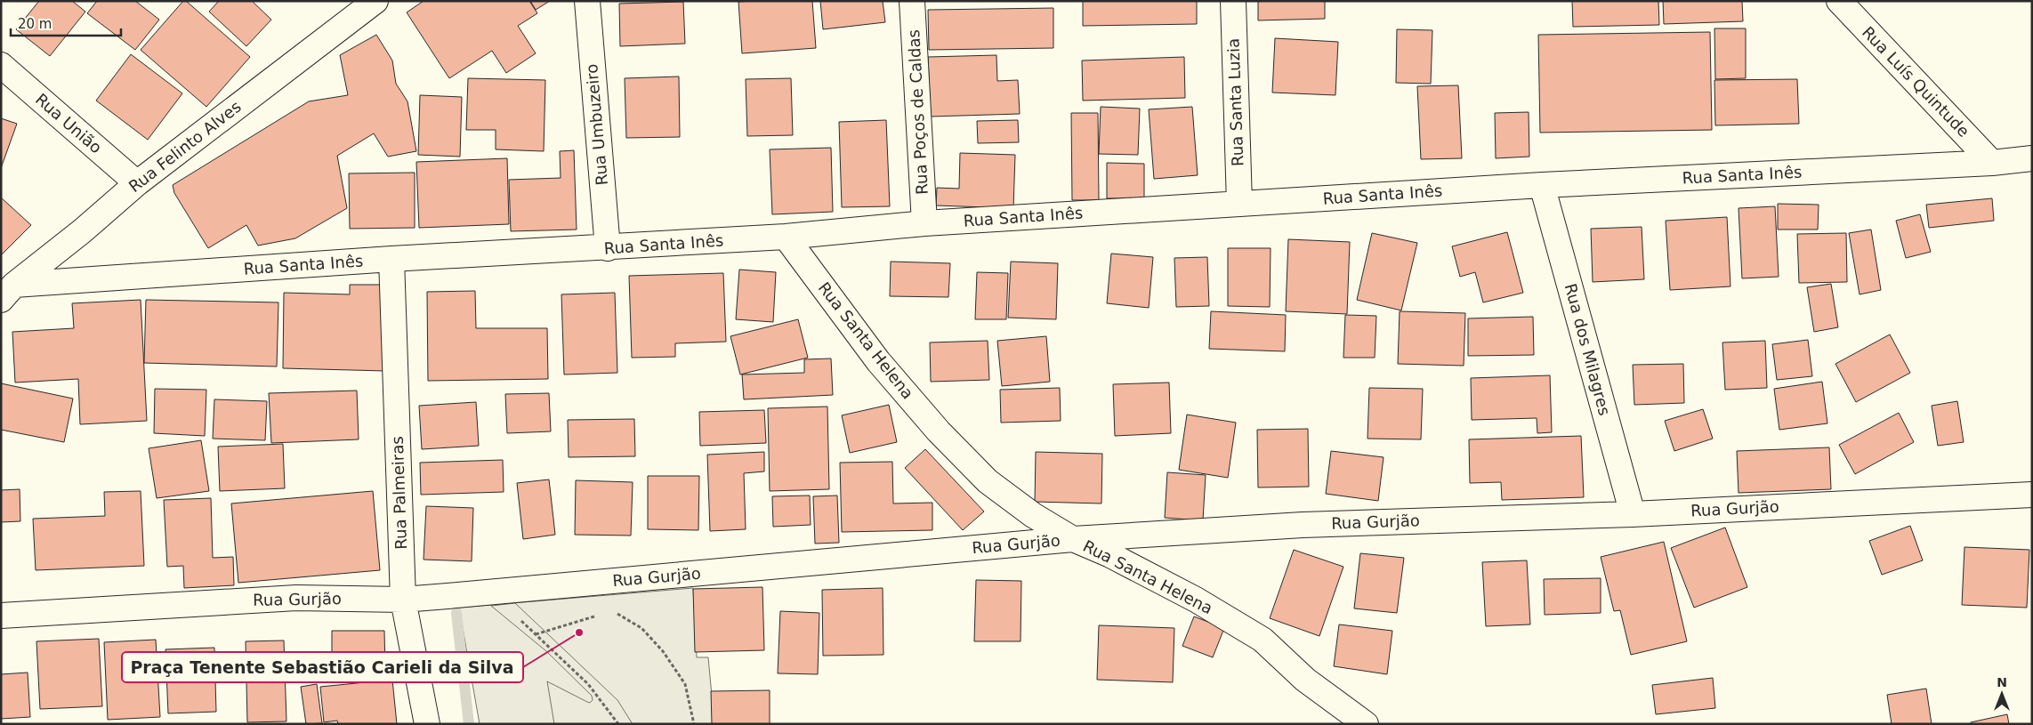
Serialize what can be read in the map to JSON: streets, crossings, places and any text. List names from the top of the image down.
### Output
{
  "streets": {
    "street": [
      "Rua Luís Quintude",
      "Rua Santa Luzia",
      "Rua Poços de Caldas",
      "Rua União",
      "Rua Umbuzeiro",
      "Rua Felinto Alves",
      "Rua Santa Inês",
      "Rua Santa Helena",
      "Rua dos Milagres",
      "Rua Palmeiras",
      "Rua Gurjão"
    ]
  },
  "crossings": [
    ["Rua Luís Quintude", "Rua Santa Inês"],
    ["Rua Santa Luzia", "Rua Santa Inês"],
    ["Rua Poços de Caldas", "Rua Santa Inês"],
    ["Rua União", "Rua Felinto Alves"],
    ["Rua Umbuzeiro", "Rua Santa Inês"],
    ["Rua Felinto Alves", "Rua Santa Inês"],
    ["Rua Santa Inês", "Rua Santa Helena"],
    ["Rua Santa Inês", "Rua dos Milagres"],
    ["Rua Santa Inês", "Rua Palmeiras"],
    ["Rua Santa Helena", "Rua Gurjão"],
    ["Rua dos Milagres", "Rua Gurjão"],
    ["Rua Palmeiras", "Rua Gurjão"]
  ],
  "places": ["Praça Tenente Sebastião Carieli da Silva"],
  "scale_bar": "20 m",
  "north": "top"
}
